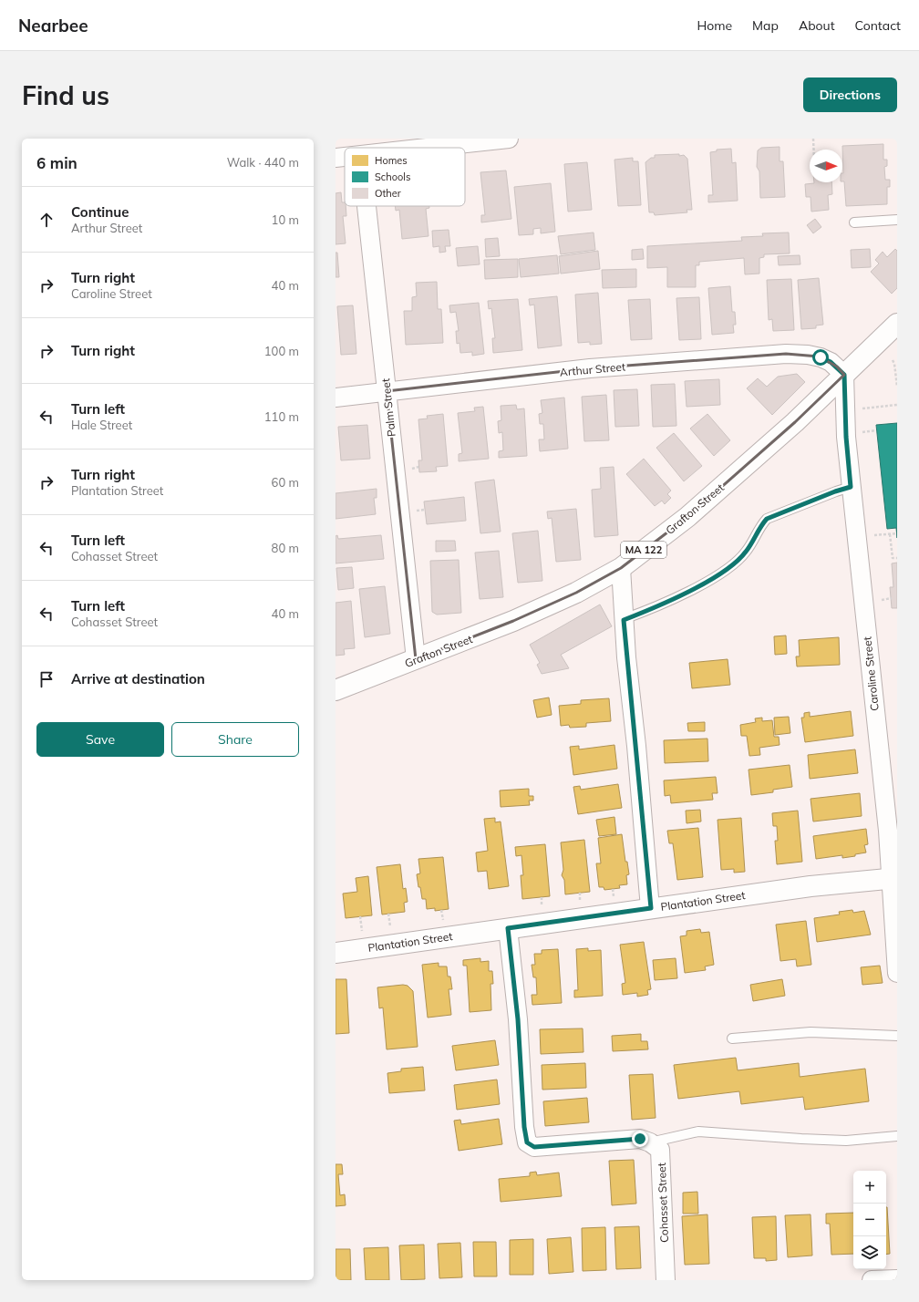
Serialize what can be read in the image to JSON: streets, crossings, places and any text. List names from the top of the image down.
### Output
{
  "streets": {
    "main road": ["Grafton Street", "MA 122", "Plantation Street"],
    "street": [
      "Arthur Street",
      "Palm Street",
      "Caroline Street",
      "Cohasset Street"
    ]
  },
  "crossings": [
    ["Arthur Street", "Palm Street"],
    ["Arthur Street", "Grafton Street"],
    ["Arthur Street", "Caroline Street"],
    ["Palm Street", "Grafton Street"],
    ["Grafton Street", "Caroline Street"],
    ["Caroline Street", "Plantation Street"]
  ],
  "legend": ["Homes", "Schools", "Other"],
  "north": "right",
  "page": {
    "header": "Nearbee",
    "nav": [
      "Home",
      "Map",
      "About",
      "Contact"
    ],
    "buttons": [
      "Directions",
      ["Save", "Share"]
    ],
    "title": "Find us",
    "heading": ["6 min", "Walk · 440 m"],
    "list": [
      ["Continue", "Arthur Street", "10 m"],
      ["Turn right", "Caroline Street", "40 m"],
      ["Turn right", "100 m"],
      ["Turn left", "Hale Street", "110 m"],
      ["Turn right", "Plantation Street", "60 m"],
      ["Turn left", "Cohasset Street", "80 m"],
      ["Turn left", "Cohasset Street", "40 m"],
      "Arrive at destination"
    ],
    "map_buttons": ["+", "−"]
  }
}
